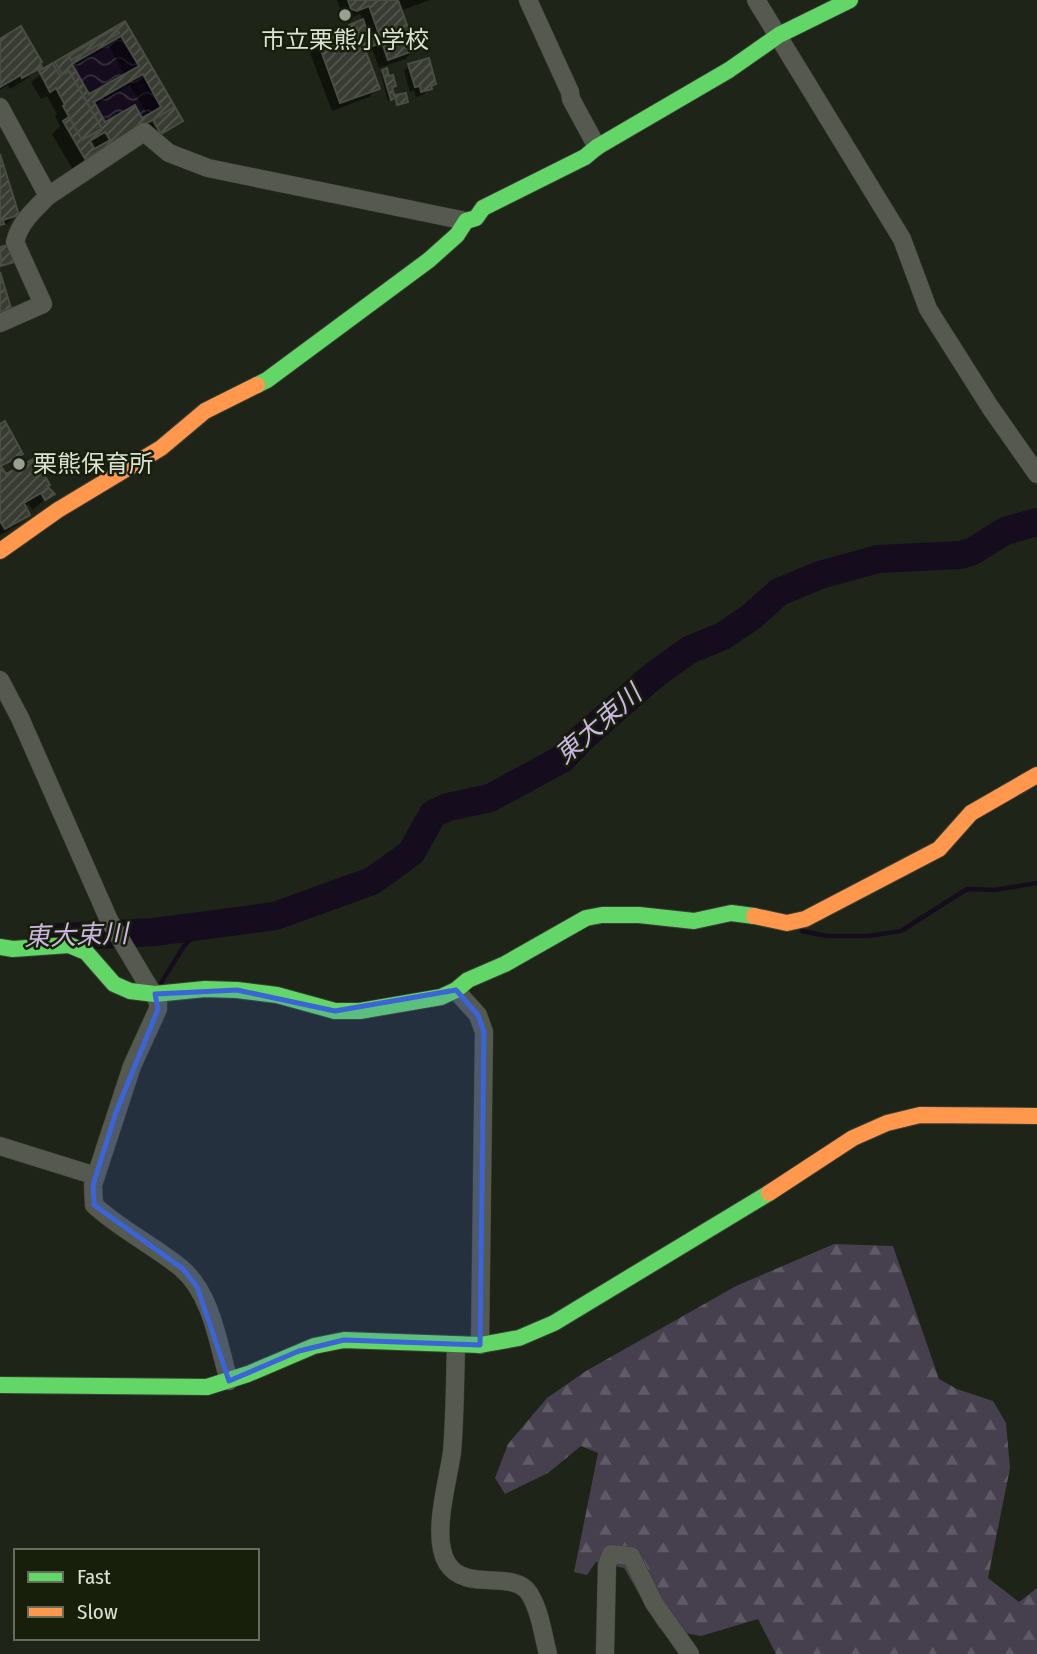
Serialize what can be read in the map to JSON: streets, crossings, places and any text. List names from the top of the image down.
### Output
{
  "water": ["東大束川"],
  "places": ["市立栗熊小学校", "栗熊保育所"],
  "legend": ["Fast", "Slow"]
}
